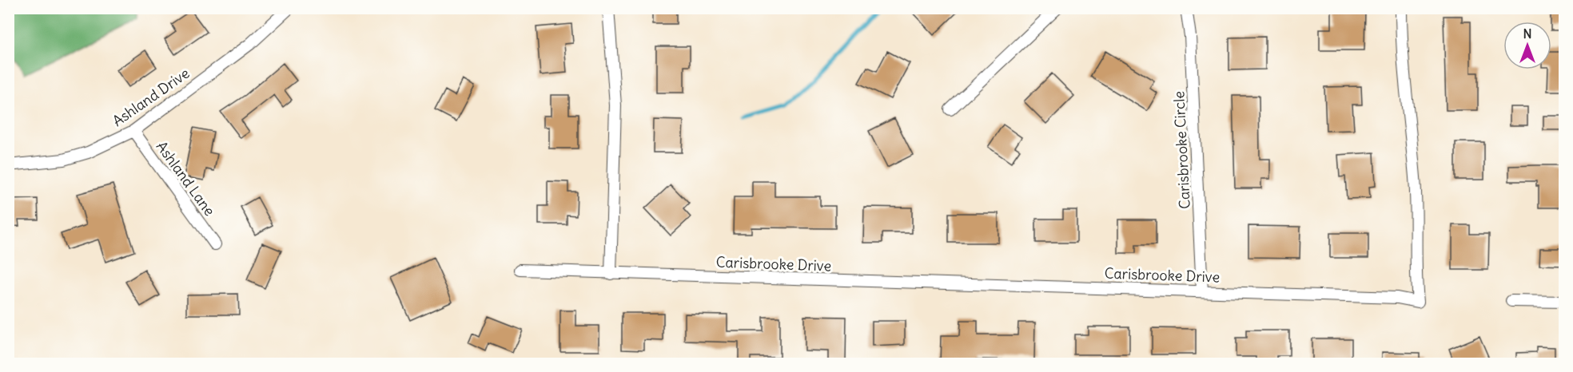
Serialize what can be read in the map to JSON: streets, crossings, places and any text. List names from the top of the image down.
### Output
{
  "streets": {
    "street": [
      "Ashland Drive",
      "Carisbrooke Circle",
      "Ashland Lane",
      "Carisbrooke Drive"
    ]
  },
  "crossings": [
    ["Ashland Drive", "Ashland Lane"],
    ["Carisbrooke Circle", "Carisbrooke Drive"]
  ],
  "north": "top"
}
